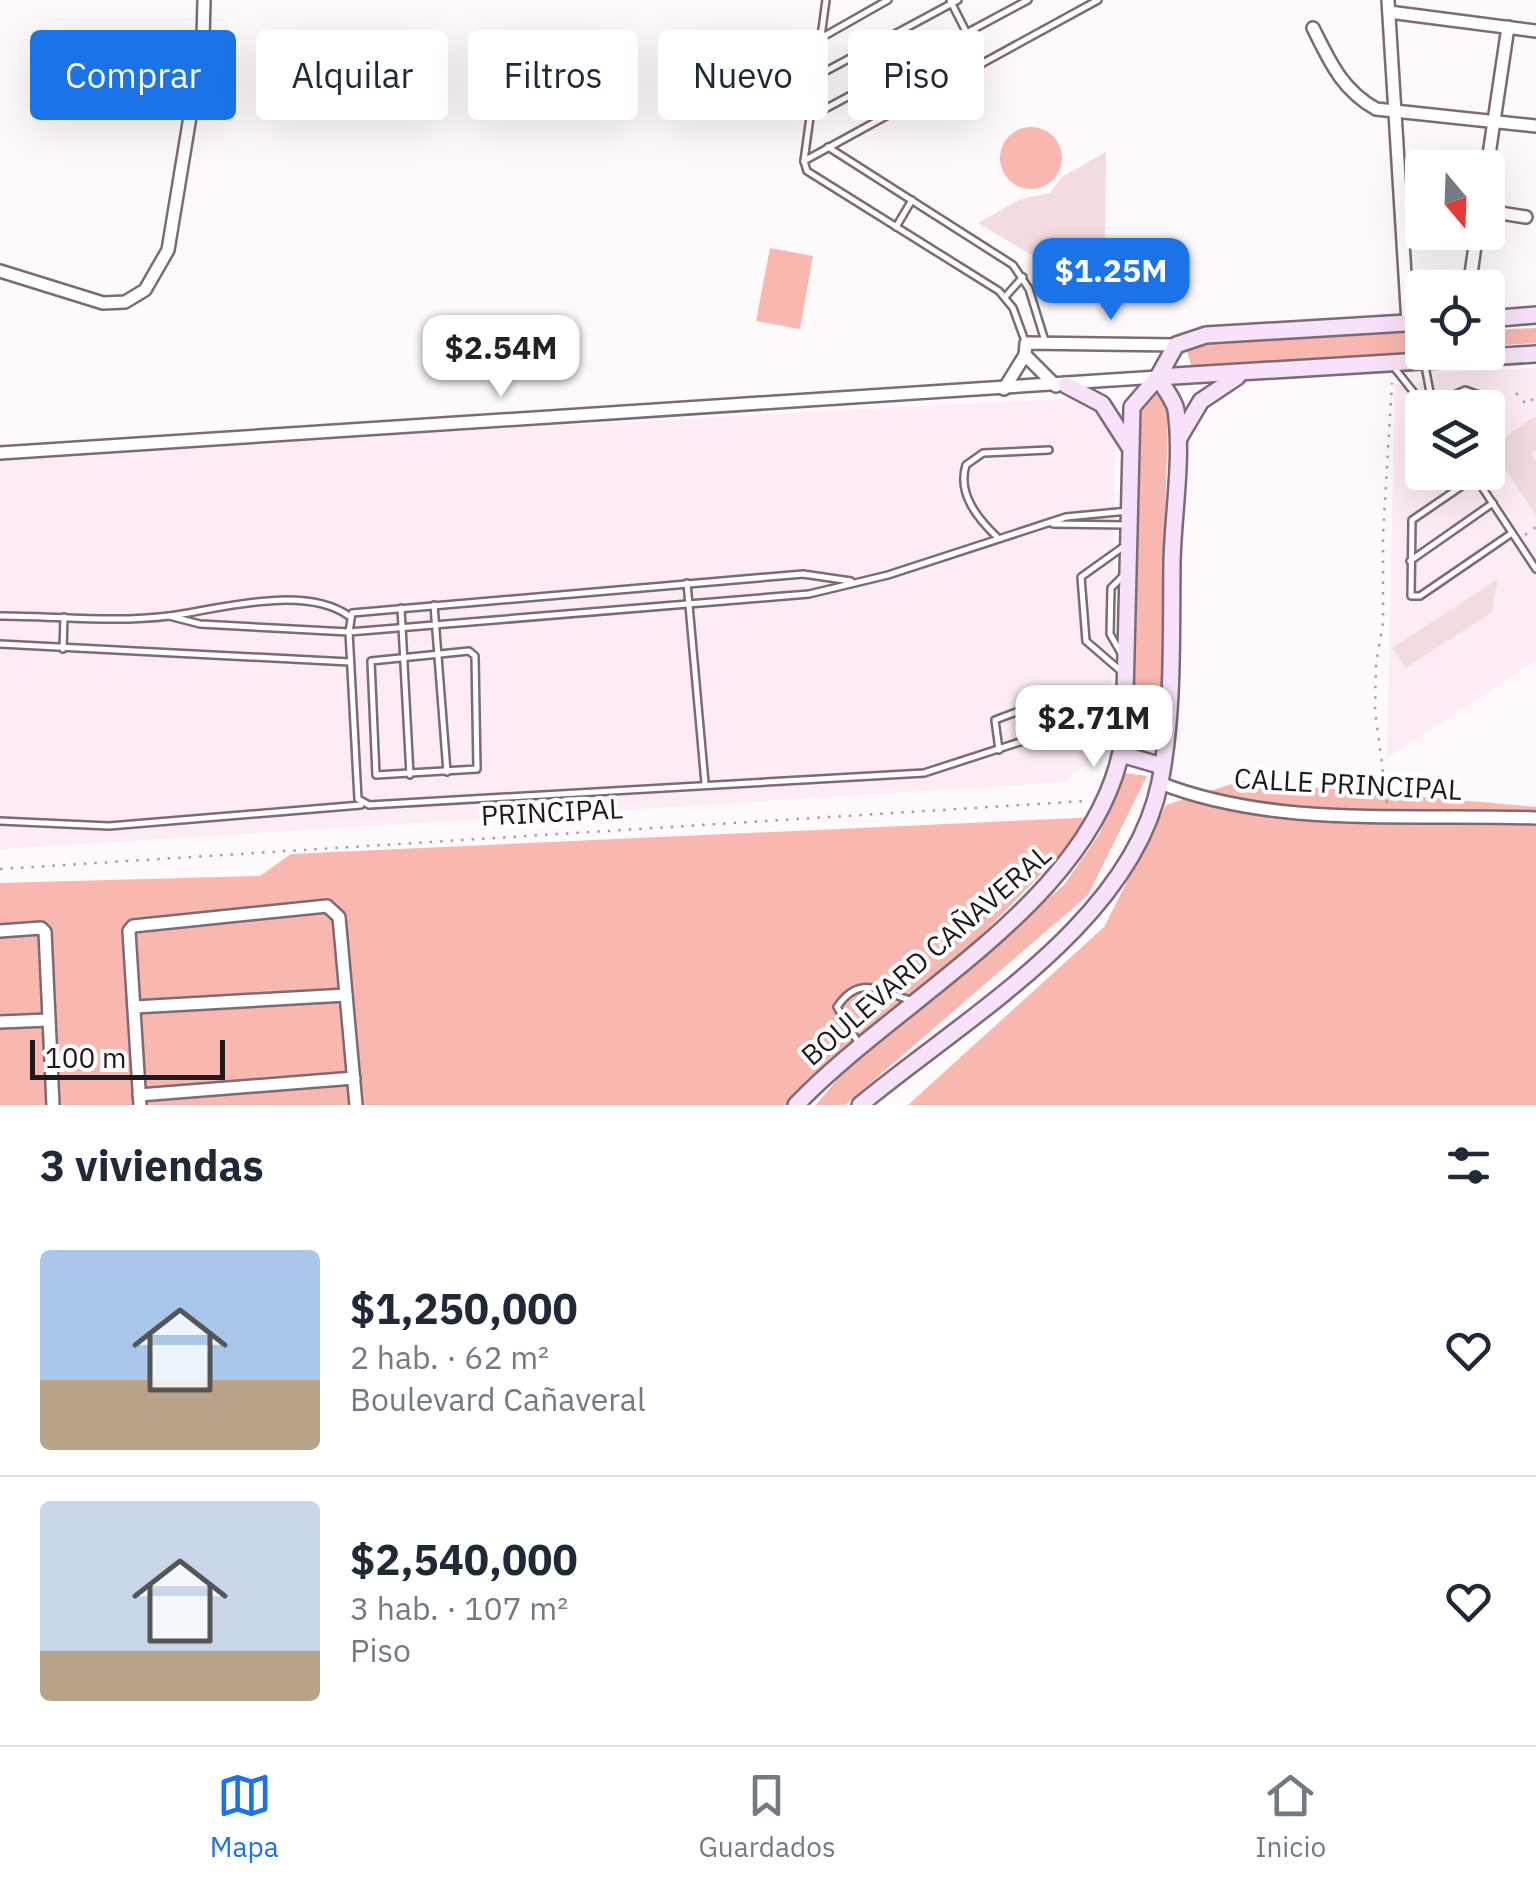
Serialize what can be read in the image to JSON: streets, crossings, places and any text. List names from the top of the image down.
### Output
{
  "streets": {
    "street": ["CALLE PRINCIPAL", "BOULEVARD CAÑAVERAL"],
    "path": ["PRINCIPAL"]
  },
  "crossings": [
    ["PRINCIPAL", "BOULEVARD CAÑAVERAL"]
  ],
  "scale_bar": "100 m",
  "north": "bottom",
  "page": {
    "chip": [
      "Comprar",
      "Alquilar",
      "Filtros",
      "Nuevo",
      "Piso"
    ],
    "price": ["$1.25M", "$2.54M", "$2.71M"],
    "scale": "100 m",
    "heading": "3 viviendas",
    "list": [
      {
        "name": "$1,250,000",
        "note": "2 hab. · 62 m² · Boulevard Cañaveral"
      },
      {
        "name": "$2,540,000",
        "note": "3 hab. · 107 m² · Piso"
      }
    ],
    "tabs": ["Mapa", "Guardados", "Inicio"]
  }
}
